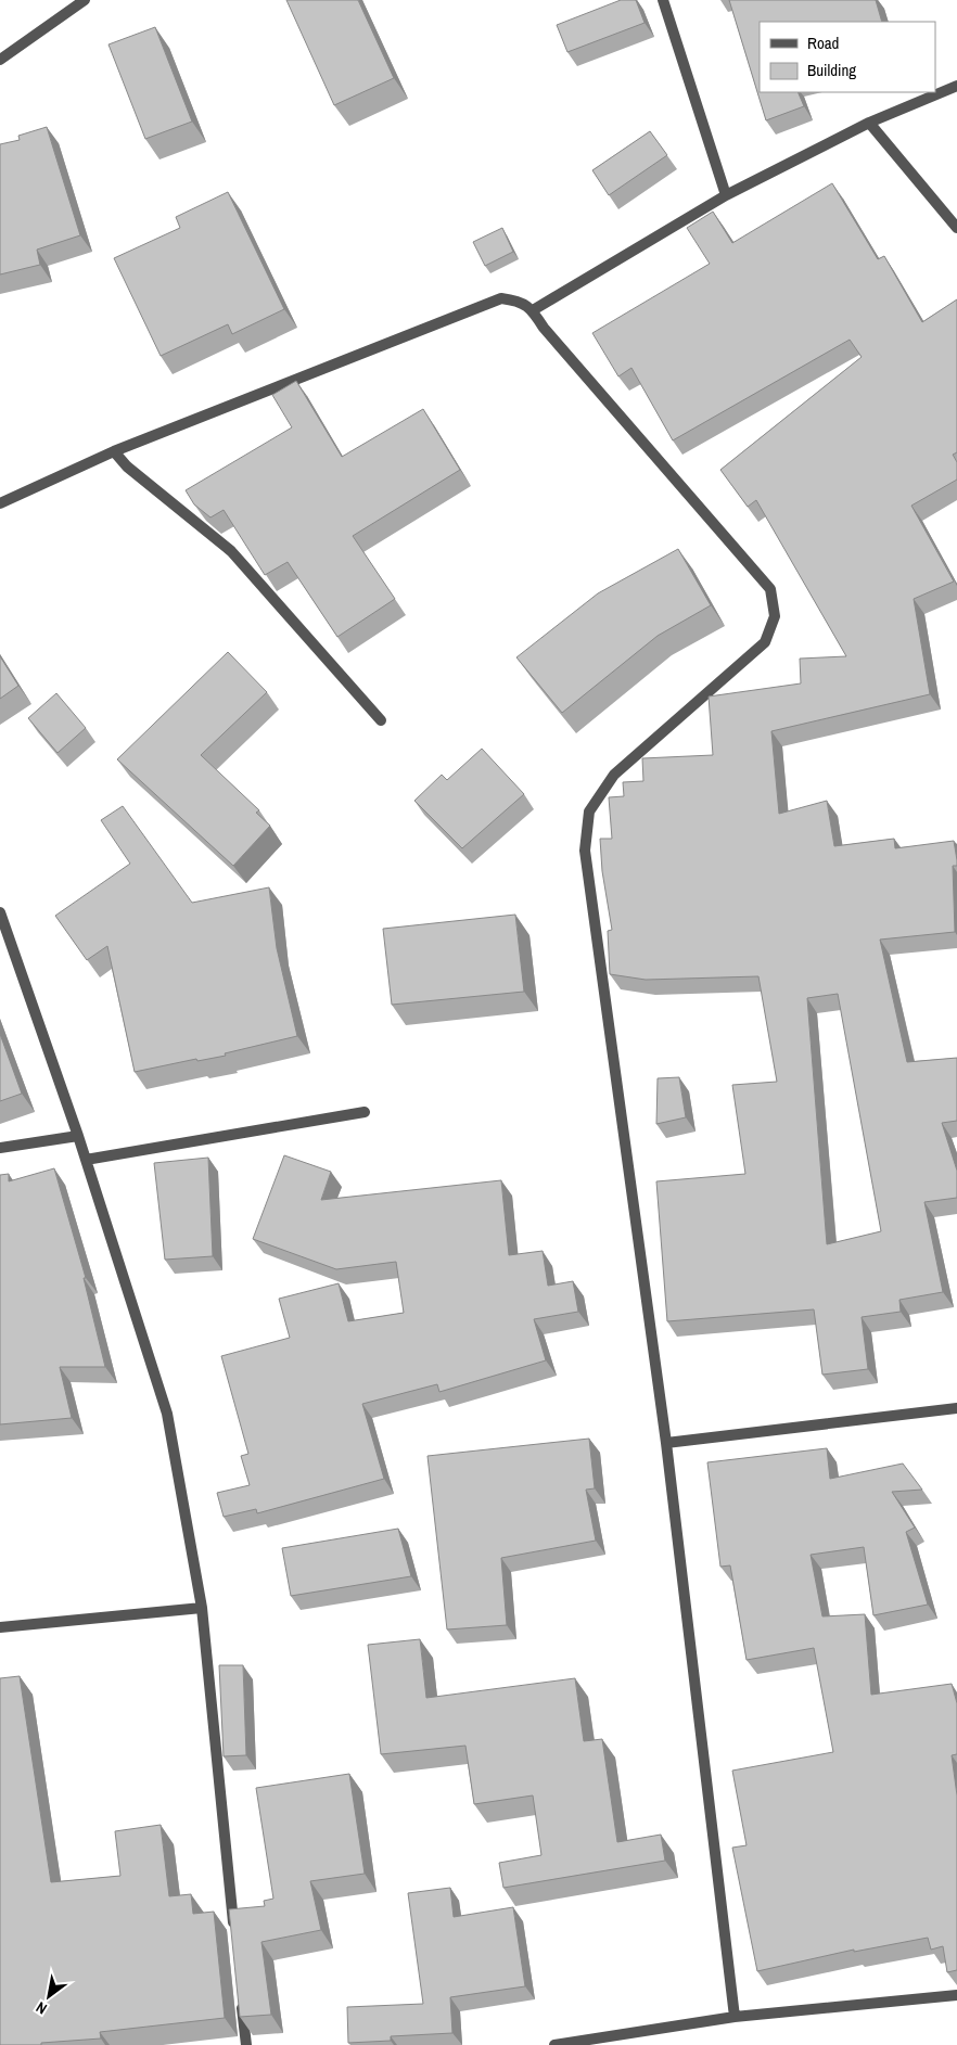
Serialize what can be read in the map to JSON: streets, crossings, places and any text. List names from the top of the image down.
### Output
{
  "legend": ["Road", "Building"],
  "north": "bottom left"
}
